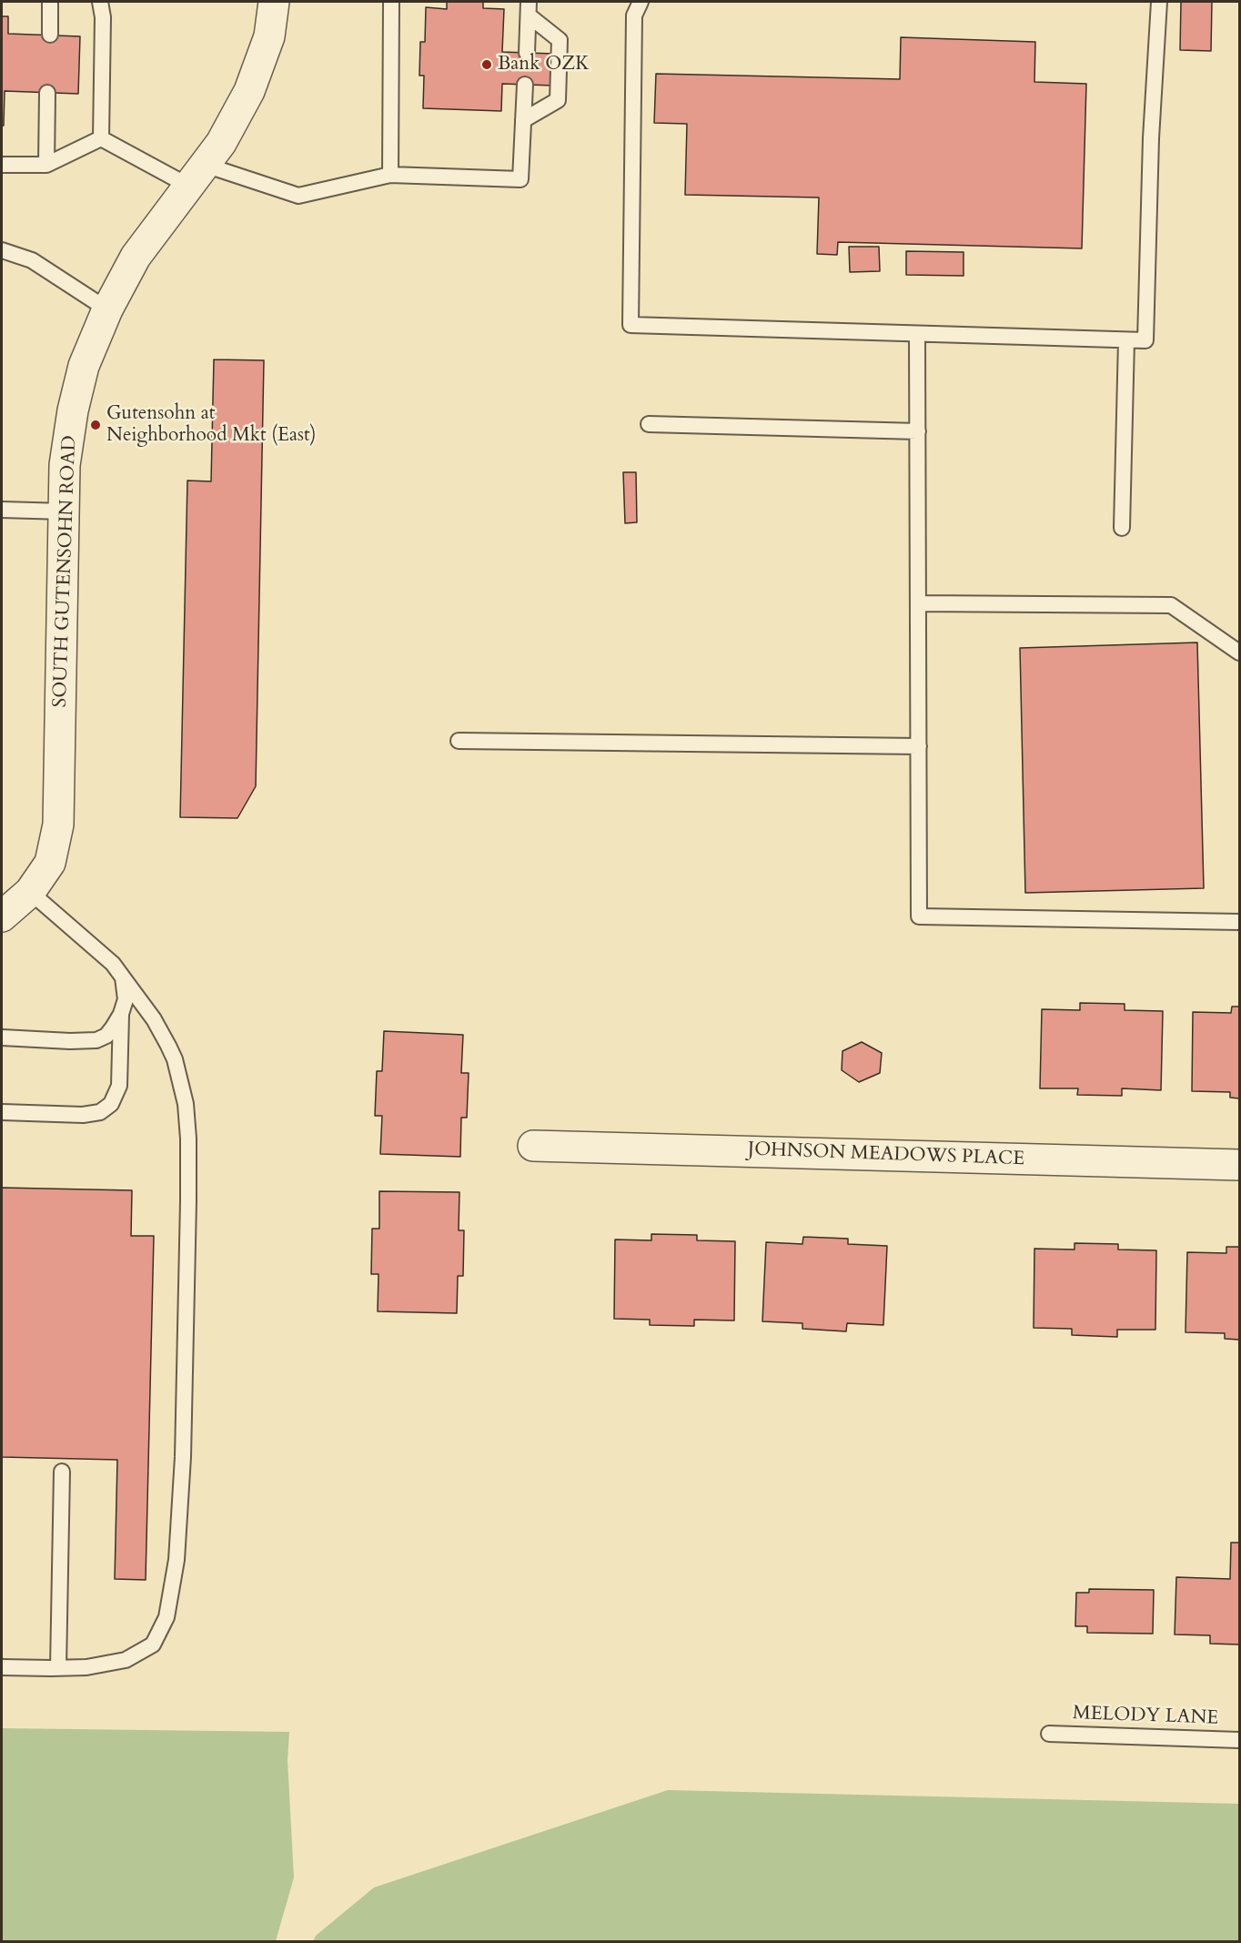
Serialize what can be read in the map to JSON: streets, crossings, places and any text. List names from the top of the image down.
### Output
{
  "streets": {
    "street": ["SOUTH GUTENSOHN ROAD", "JOHNSON MEADOWS PLACE"],
    "lane": ["MELODY LANE"]
  },
  "places": ["Bank OZK", "Gutensohn at Neighborhood Mkt (East)"]
}
